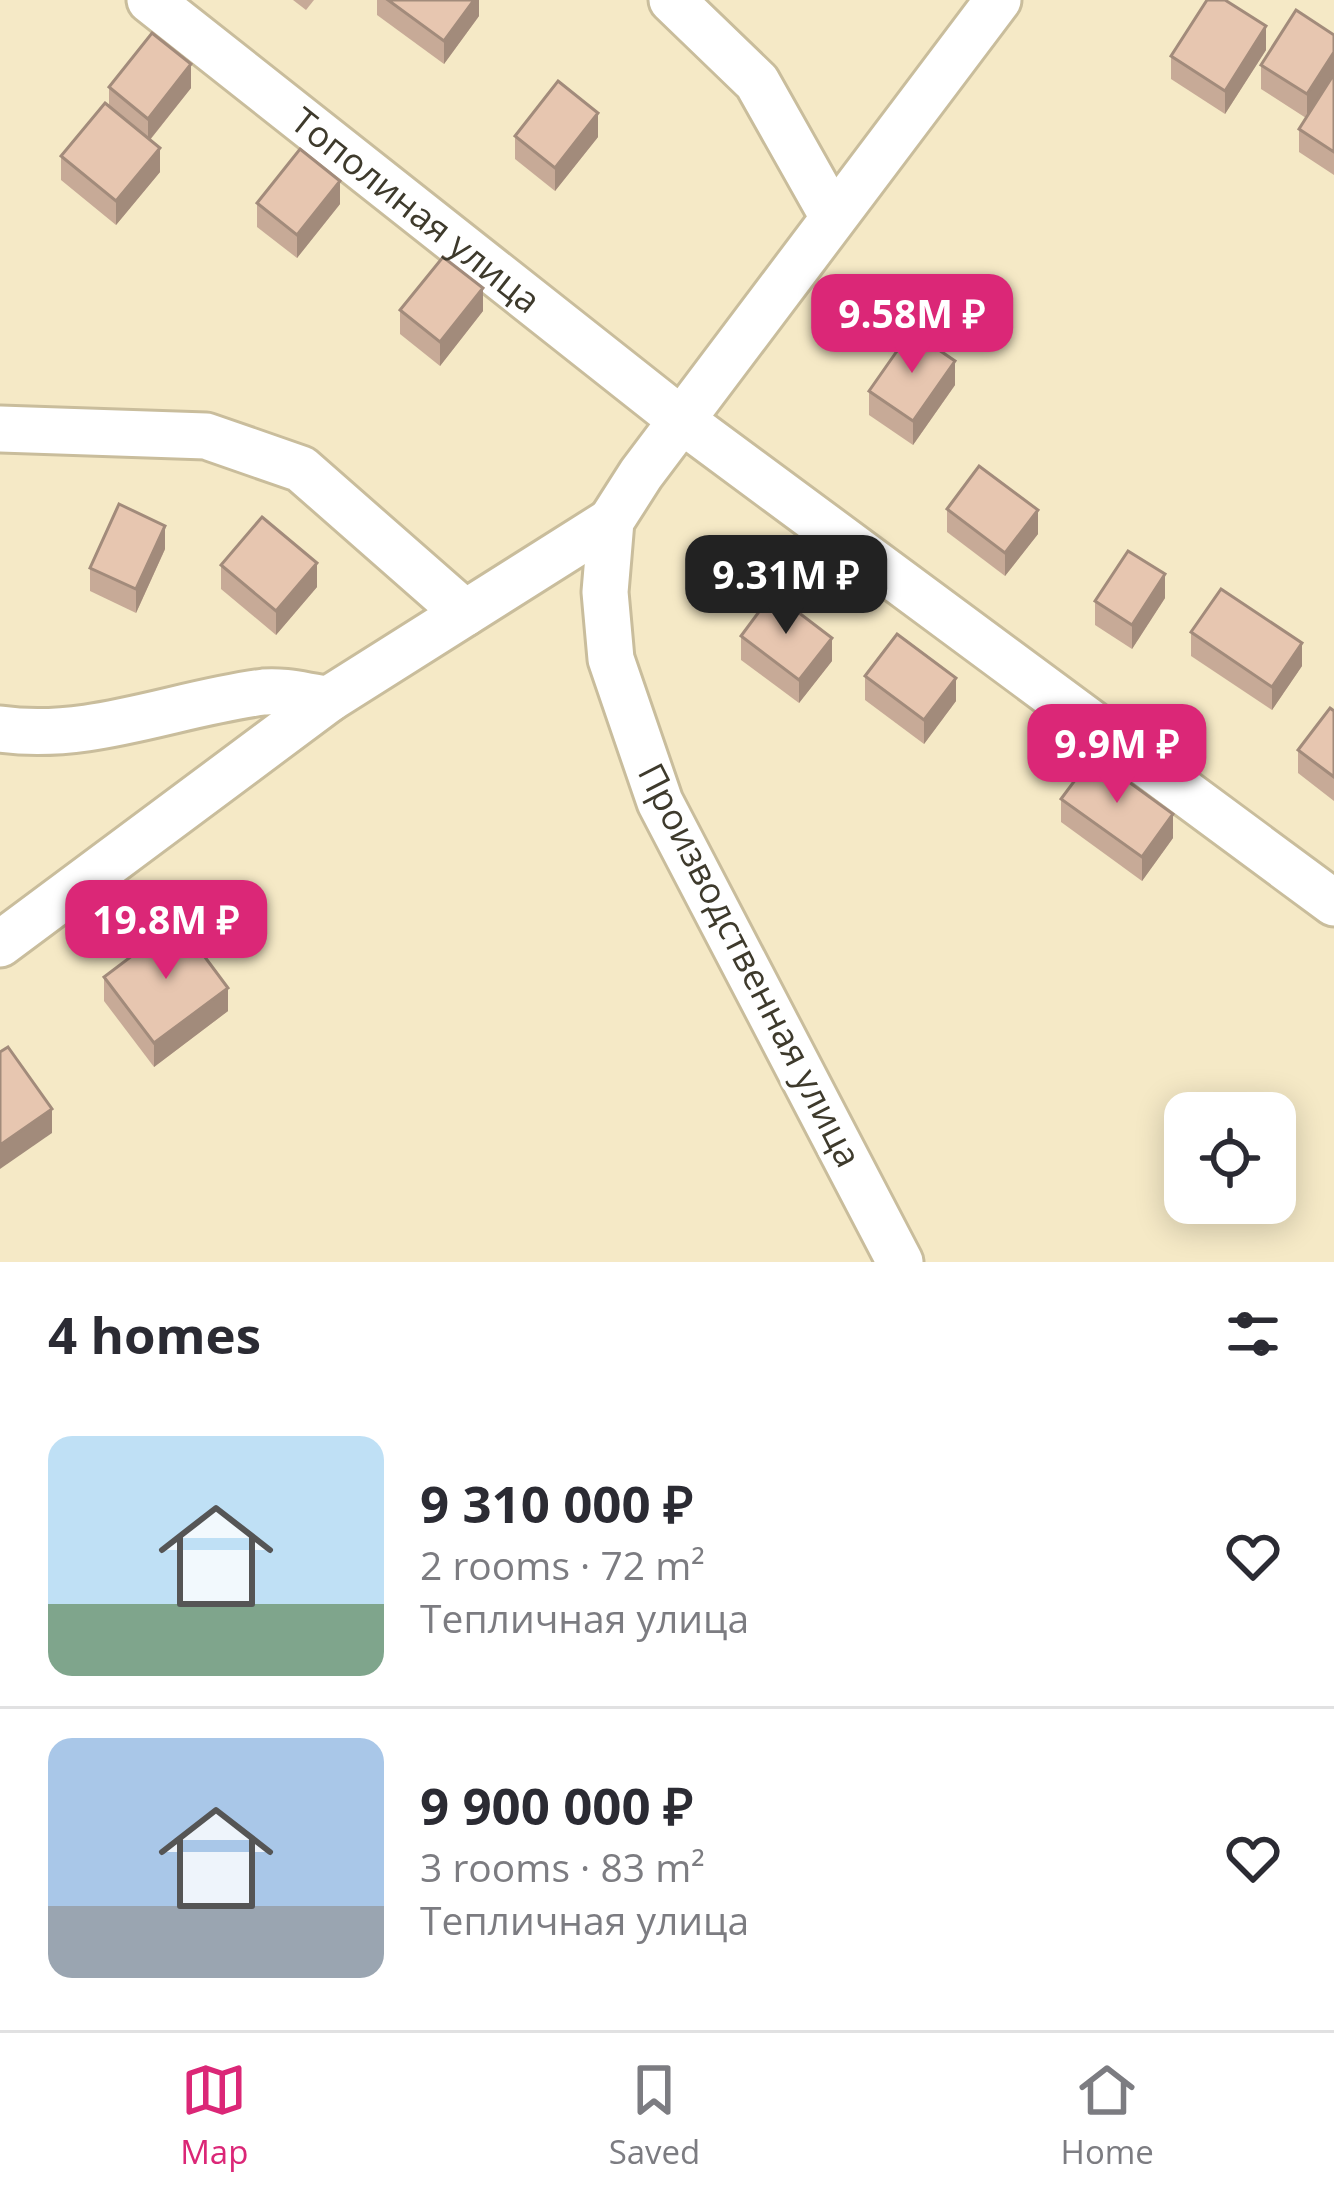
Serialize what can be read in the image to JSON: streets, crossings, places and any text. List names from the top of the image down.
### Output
{
  "streets": {
    "street": ["Тополиная улица", "Производственная улица"]
  },
  "crossings": [
    ["Тополиная улица", "Производственная улица"]
  ],
  "page": {
    "price": [
      "9.58M ₽",
      "9.31M ₽",
      "9.9M ₽",
      "19.8M ₽"
    ],
    "heading": "4 homes",
    "list": [
      {
        "name": "9 310 000 ₽",
        "note": "2 rooms · 72 m² · Тепличная улица"
      },
      {
        "name": "9 900 000 ₽",
        "note": "3 rooms · 83 m² · Тепличная улица"
      }
    ],
    "tabs": ["Map", "Saved", "Home"]
  }
}
